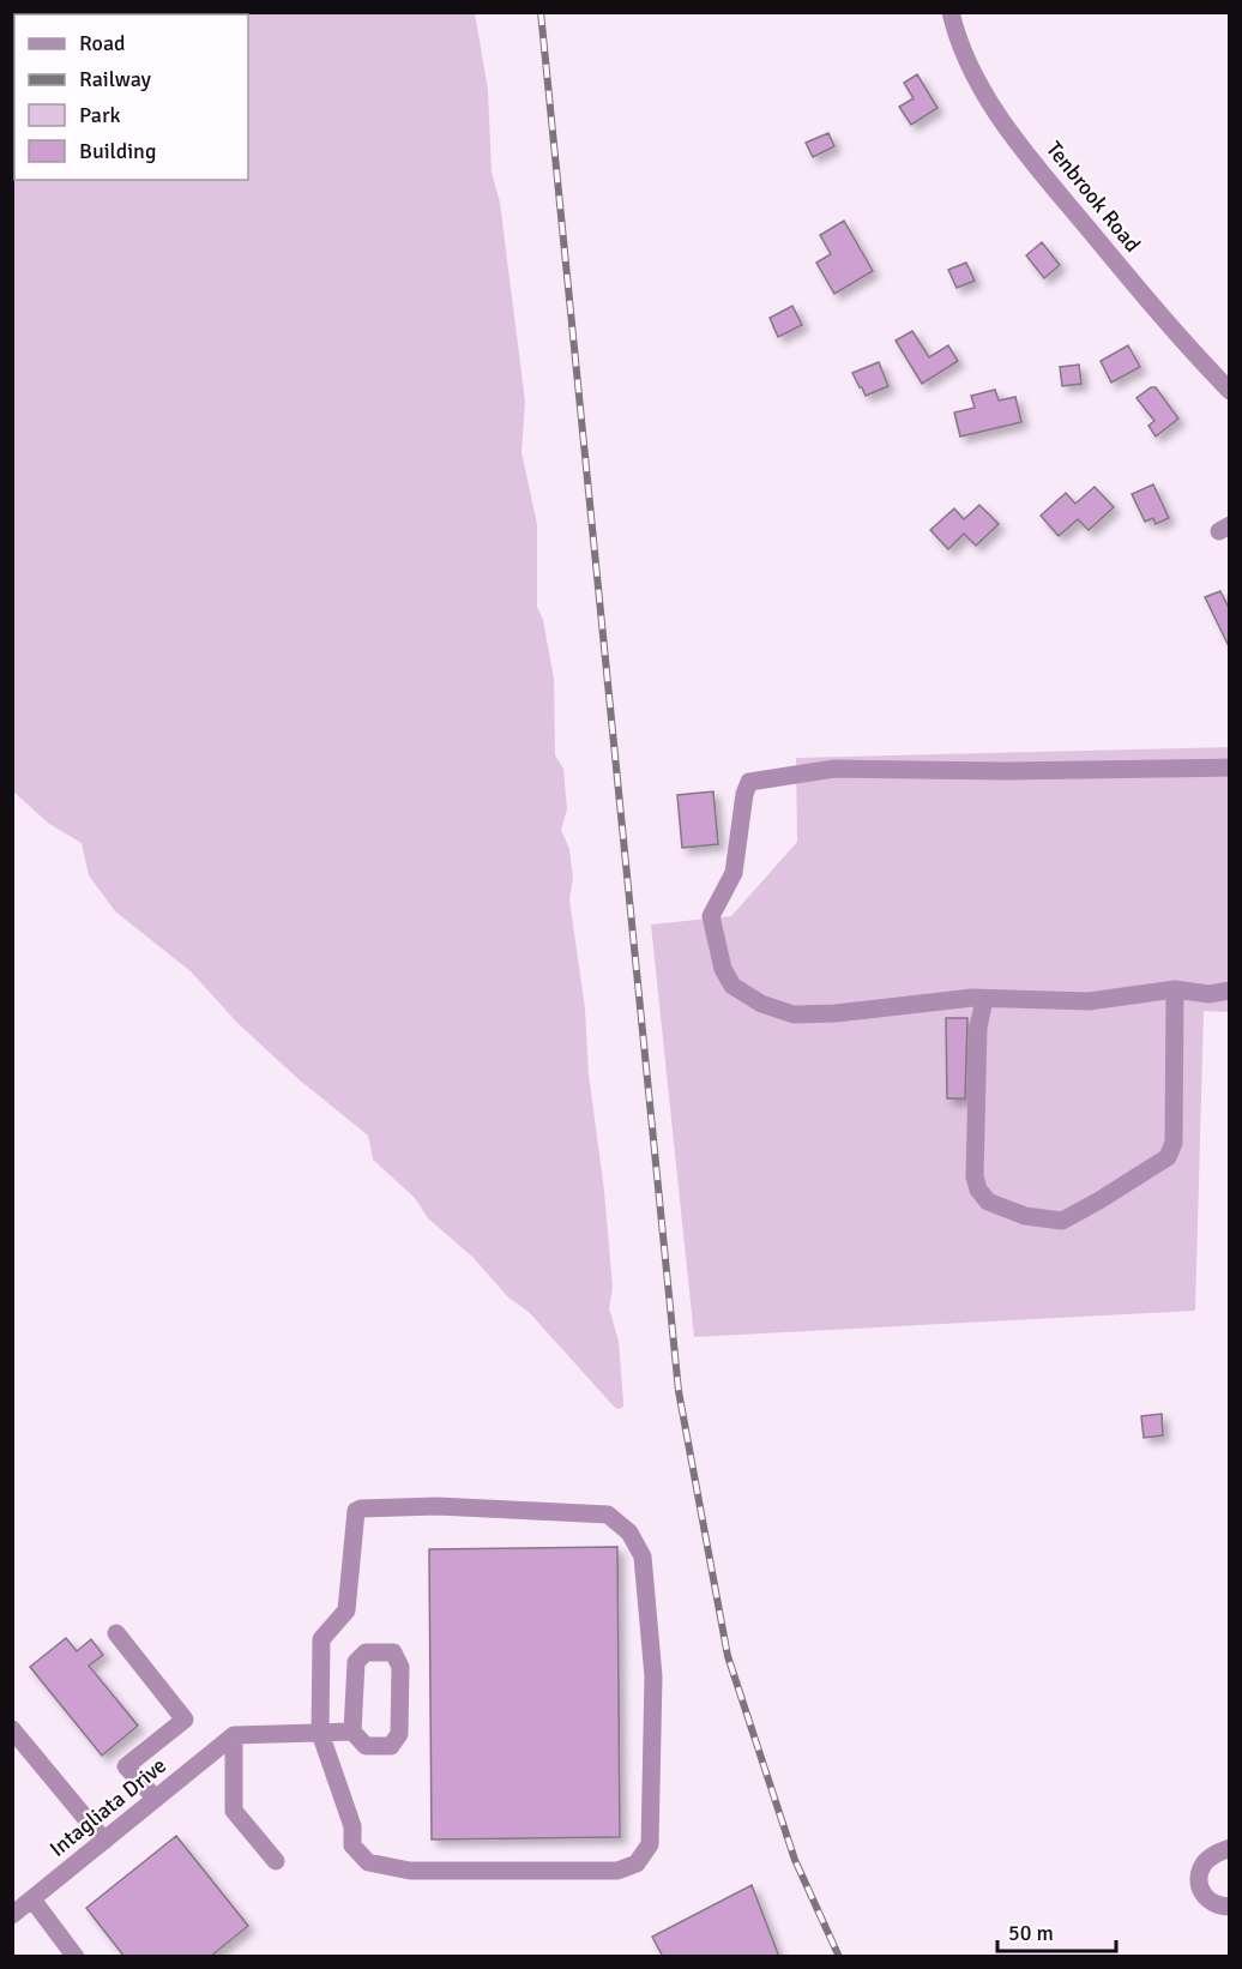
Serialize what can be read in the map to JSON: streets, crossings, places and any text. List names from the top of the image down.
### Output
{
  "streets": {
    "street": ["Tenbrook Road", "Intagliata Drive"]
  },
  "legend": [
    "Road",
    "Railway",
    "Park",
    "Building"
  ],
  "scale_bar": "50 m"
}
